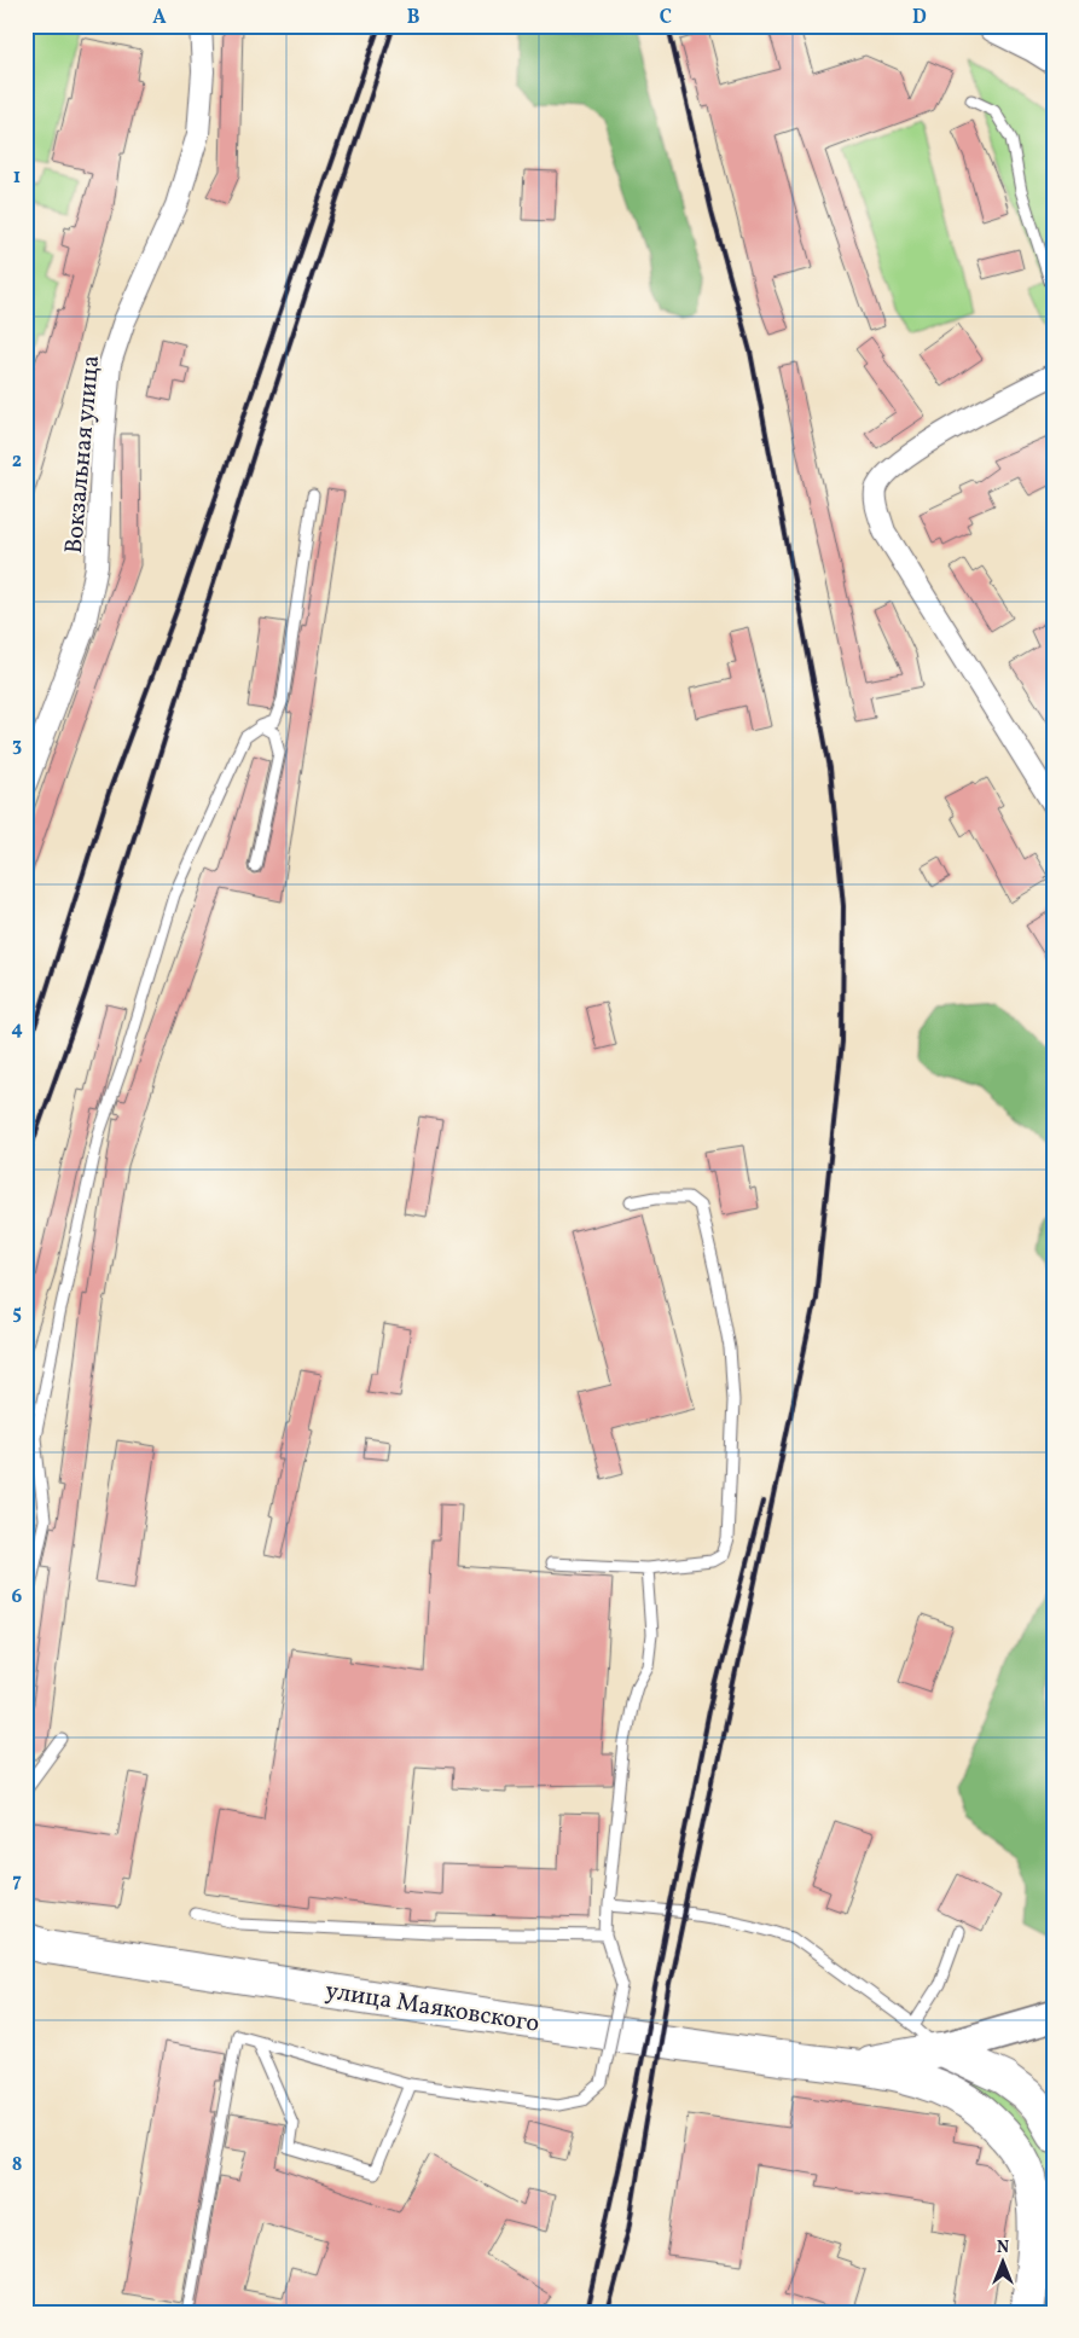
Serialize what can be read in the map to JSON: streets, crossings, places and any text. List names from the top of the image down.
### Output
{
  "streets": {
    "main road": ["улица Маяковского"],
    "street": ["Вокзальная улица"]
  },
  "north": "top",
  "grid": {
    "columns": [
      "A",
      "B",
      "C",
      "D"
    ],
    "rows": [
      "1",
      "2",
      "3",
      "4",
      "5",
      "6",
      "7",
      "8"
    ]
  }
}
